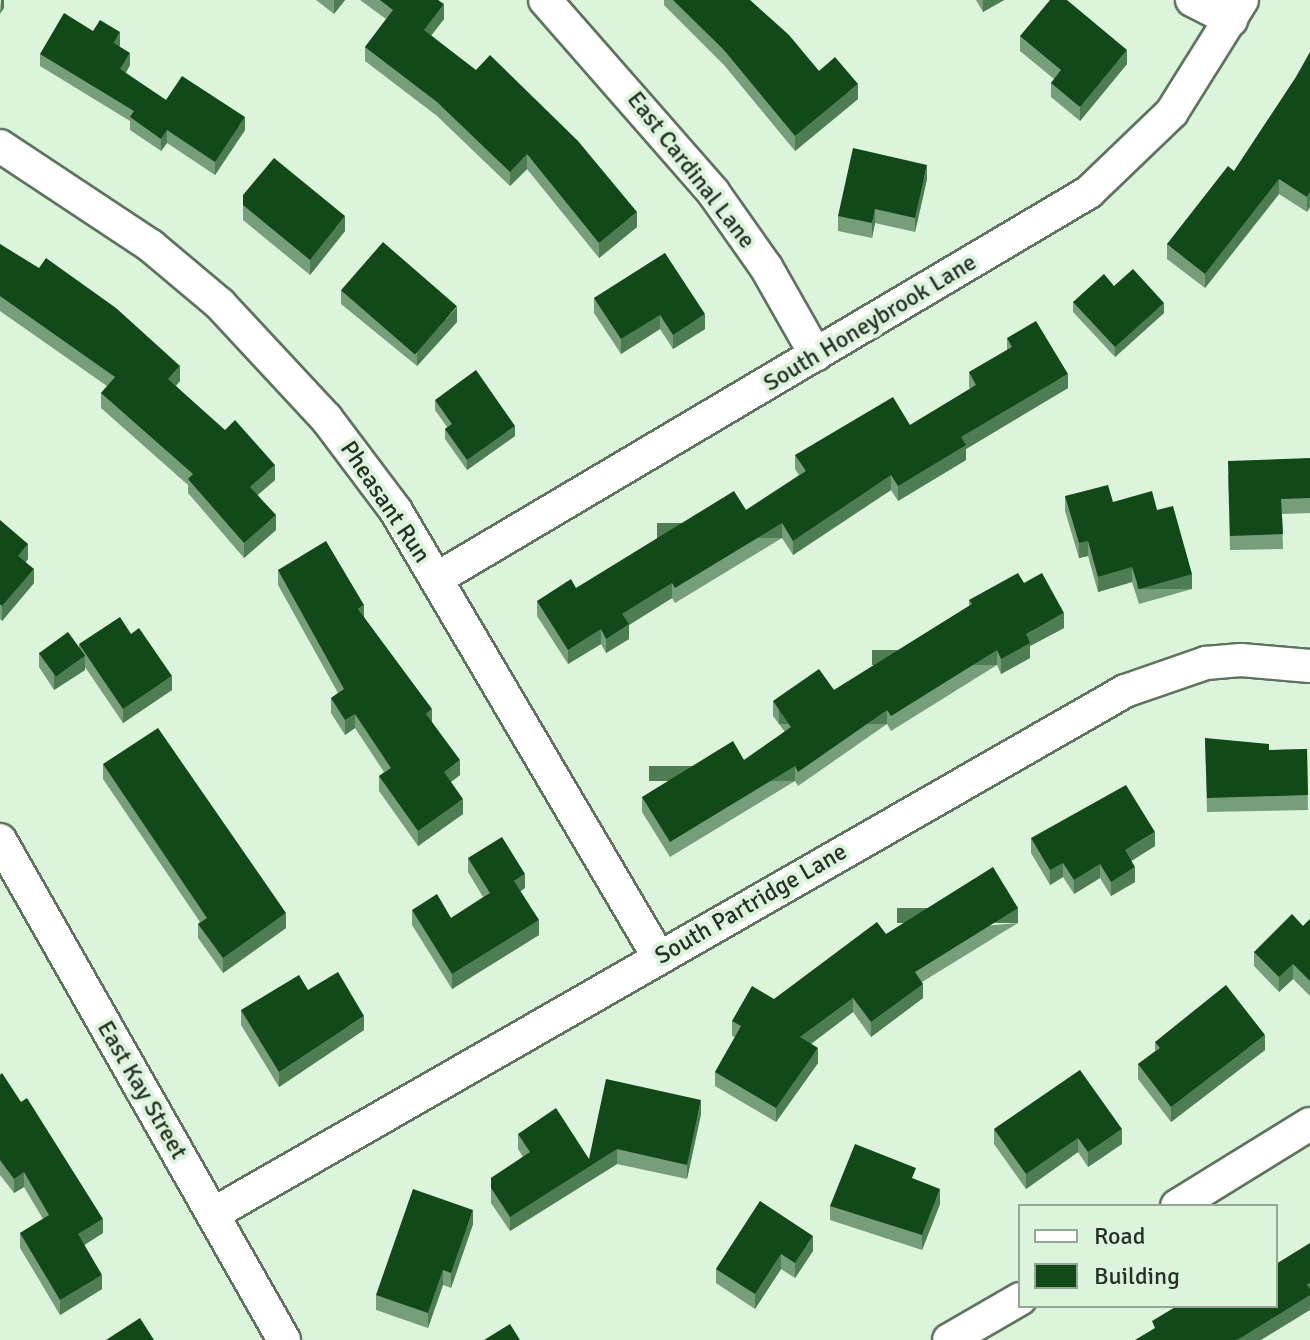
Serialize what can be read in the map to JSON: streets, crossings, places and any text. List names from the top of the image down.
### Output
{
  "streets": {
    "street": [
      "East Cardinal Lane",
      "South Honeybrook Lane",
      "Pheasant Run",
      "South Partridge Lane",
      "East Kay Street"
    ]
  },
  "crossings": [
    ["East Cardinal Lane", "South Honeybrook Lane"],
    ["South Honeybrook Lane", "Pheasant Run"],
    ["Pheasant Run", "South Partridge Lane"],
    ["South Partridge Lane", "East Kay Street"]
  ],
  "legend": ["Road", "Building"]
}
